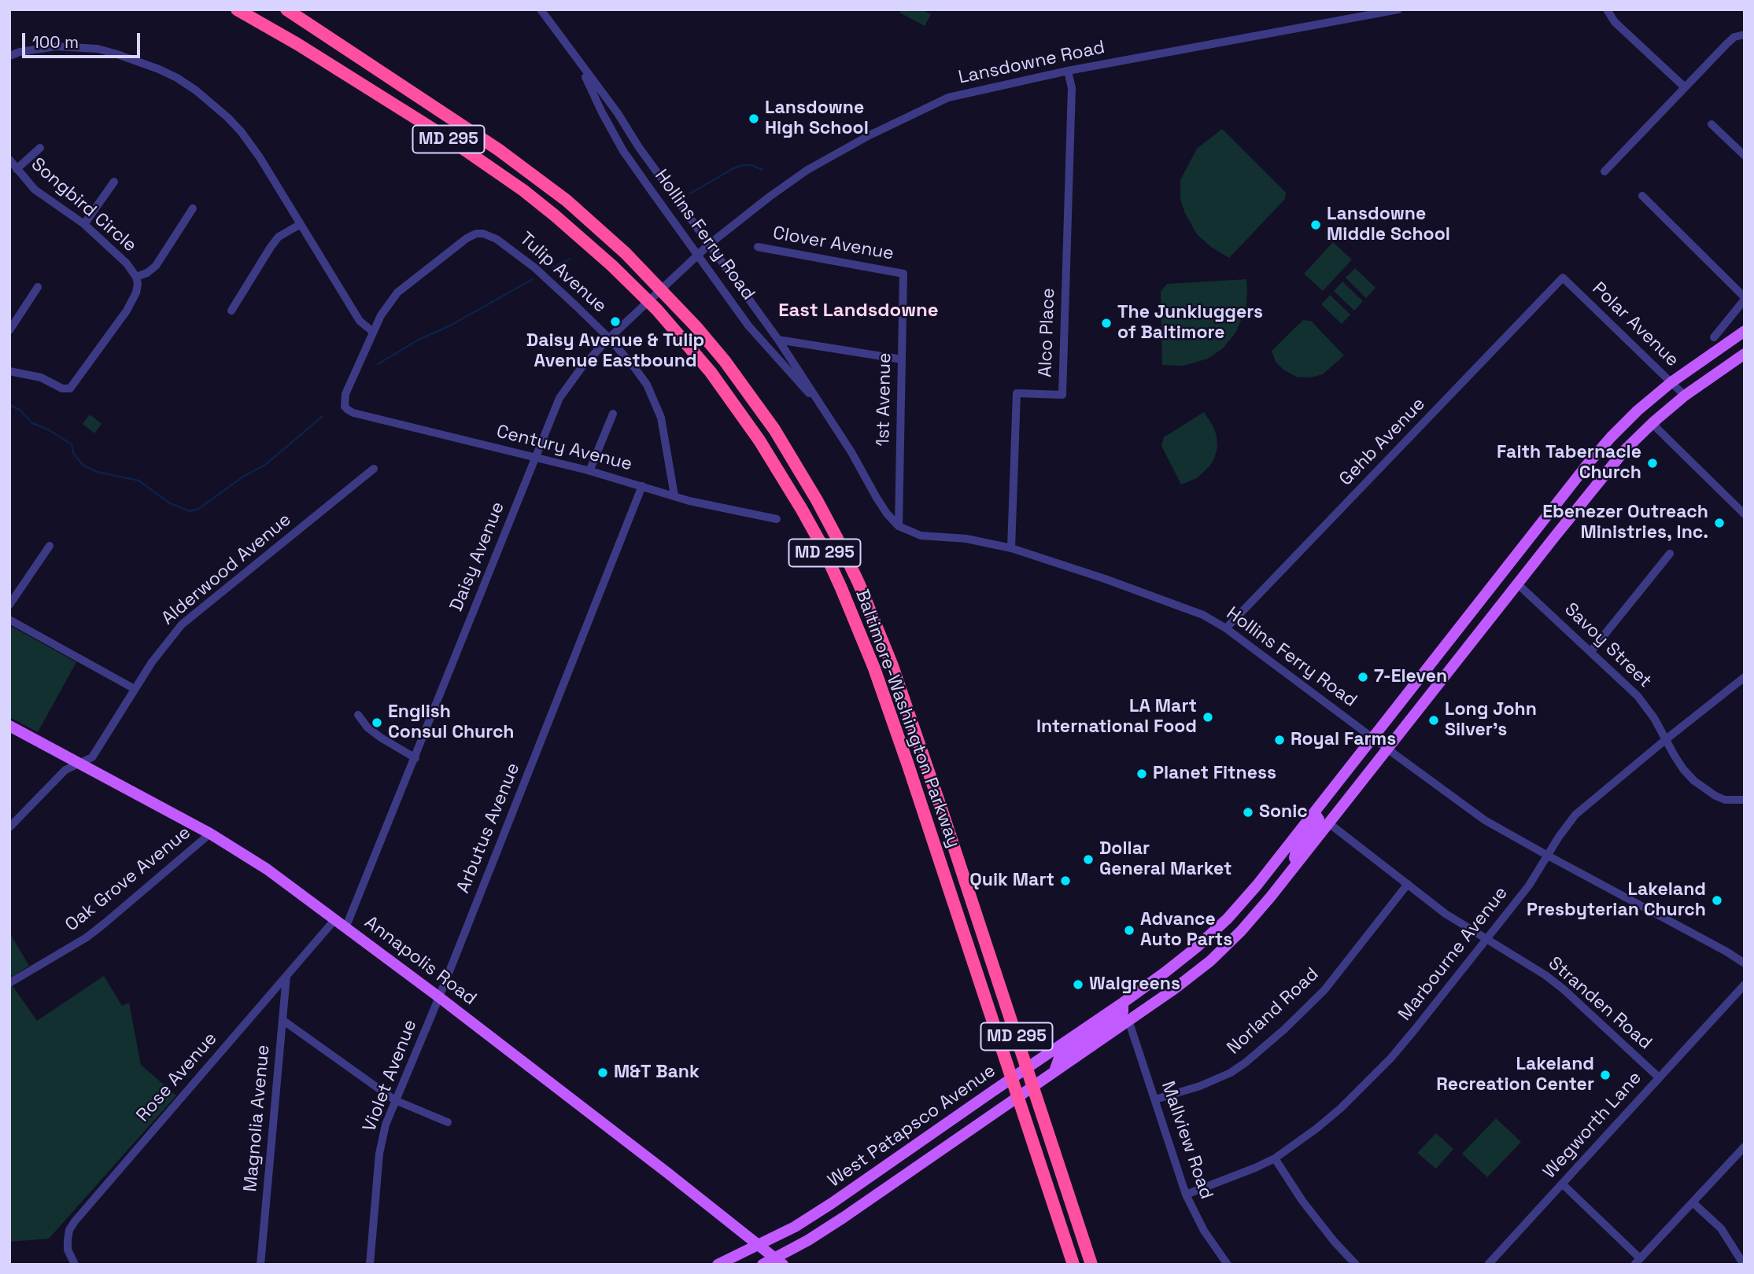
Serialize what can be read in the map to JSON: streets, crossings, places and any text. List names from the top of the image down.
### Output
{
  "streets": {
    "highway": ["MD 295", "Baltimore-Washington Parkway"],
    "main road": ["Annapolis Road", "West Patapsco Avenue"],
    "street": [
      "Lansdowne Road",
      "Songbird Circle",
      "Hollins Ferry Road",
      "Clover Avenue",
      "Tulip Avenue",
      "Polar Avenue",
      "Alco Place",
      "1st Avenue",
      "Gehb Avenue",
      "Century Avenue",
      "Daisy Avenue",
      "Alderwood Avenue",
      "Savoy Street",
      "Arbutus Avenue",
      "Oak Grove Avenue",
      "Marbourne Avenue",
      "Stranden Road",
      "Norland Road",
      "Violet Avenue",
      "Rose Avenue",
      "Magnolia Avenue",
      "Wegworth Lane",
      "Mallview Road"
    ]
  },
  "crossings": [
    ["Lansdowne Road", "Hollins Ferry Road"],
    ["Lansdowne Road", "Alco Place"],
    ["Lansdowne Road", "Daisy Avenue"],
    ["Hollins Ferry Road", "Alco Place"],
    ["Hollins Ferry Road", "1st Avenue"],
    ["Hollins Ferry Road", "Gehb Avenue"],
    ["Hollins Ferry Road", "Daisy Avenue"],
    ["Hollins Ferry Road", "Marbourne Avenue"],
    ["Hollins Ferry Road", "West Patapsco Avenue"],
    ["Clover Avenue", "1st Avenue"],
    ["Tulip Avenue", "Century Avenue"],
    ["Tulip Avenue", "Daisy Avenue"],
    ["Polar Avenue", "Gehb Avenue"],
    ["Polar Avenue", "West Patapsco Avenue"],
    ["Century Avenue", "Daisy Avenue"],
    ["Century Avenue", "Arbutus Avenue"],
    ["Daisy Avenue", "Annapolis Road"],
    ["Alderwood Avenue", "Annapolis Road"],
    ["Savoy Street", "Marbourne Avenue"],
    ["Savoy Street", "West Patapsco Avenue"],
    ["Arbutus Avenue", "Annapolis Road"],
    ["Arbutus Avenue", "Violet Avenue"],
    ["Oak Grove Avenue", "Annapolis Road"],
    ["Marbourne Avenue", "Stranden Road"],
    ["Marbourne Avenue", "Mallview Road"],
    ["Annapolis Road", "Violet Avenue"],
    ["Annapolis Road", "Rose Avenue"],
    ["Annapolis Road", "West Patapsco Avenue"],
    ["Stranden Road", "Norland Road"],
    ["Stranden Road", "Wegworth Lane"],
    ["Stranden Road", "West Patapsco Avenue"],
    ["Norland Road", "Mallview Road"],
    ["Rose Avenue", "Magnolia Avenue"],
    ["West Patapsco Avenue", "Mallview Road"]
  ],
  "districts": ["East Landsdowne"],
  "places": [
    "Lansdowne High School",
    "Lansdowne Middle School",
    "Daisy Avenue & Tulip Avenue Eastbound",
    "The Junkluggers of Baltimore",
    "Faith Tabernacle Church",
    "Ebenezer Outreach Ministries, Inc.",
    "7-Eleven",
    "LA Mart International Food",
    "Long John Silver's",
    "English Consul Church",
    "Royal Farms",
    "Planet Fitness",
    "Sonic",
    "Dollar General Market",
    "Quik Mart",
    "Lakeland Presbyterian Church",
    "Advance Auto Parts",
    "Walgreens",
    "M&T Bank",
    "Lakeland Recreation Center"
  ],
  "scale_bar": "100 m"
}
